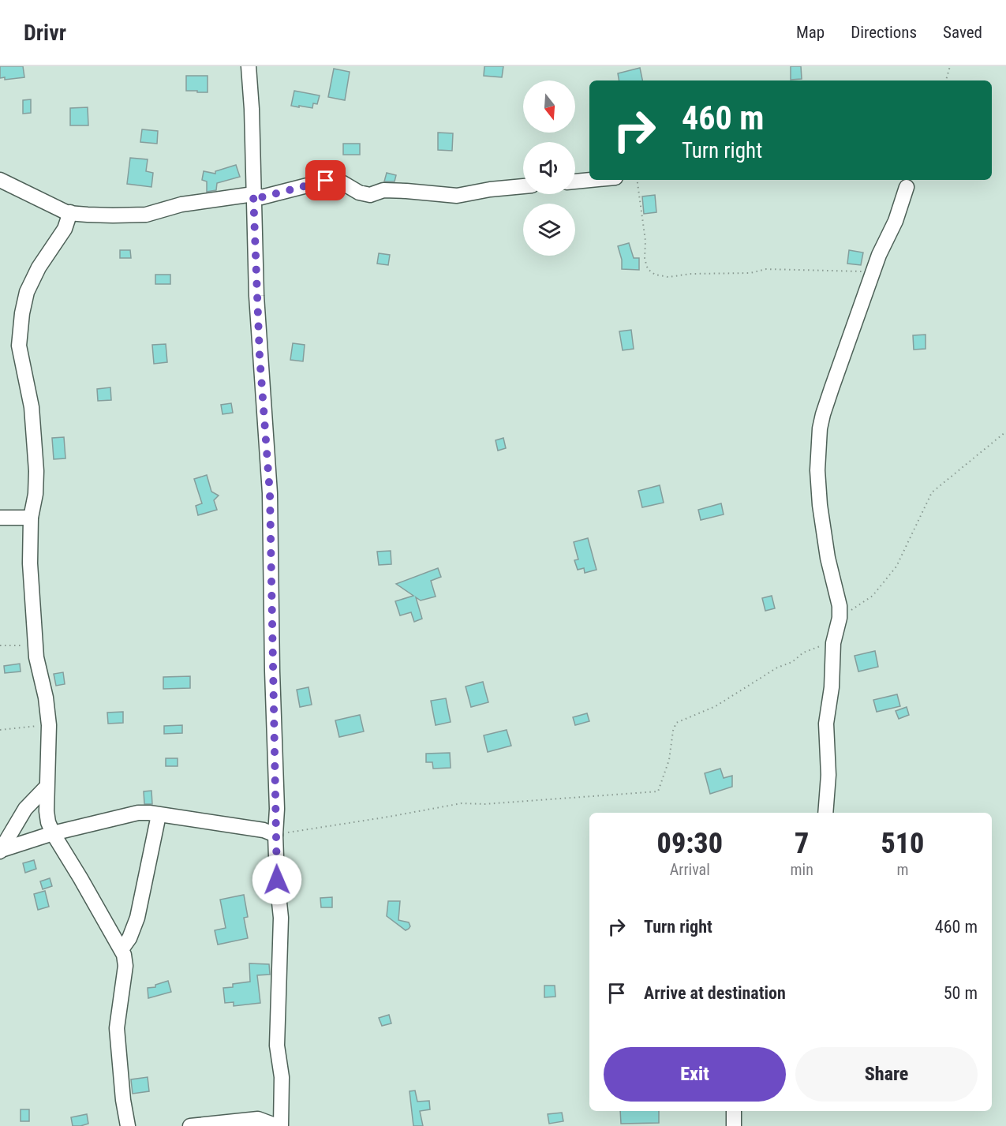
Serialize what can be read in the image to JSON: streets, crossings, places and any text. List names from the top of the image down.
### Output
{
  "north": "bottom",
  "page": {
    "header": "Drivr",
    "nav": ["Map", "Directions", "Saved"],
    "turn": ["460 m", "Turn right"],
    "eta": [
      "09:30",
      "Arrival",
      "7",
      "min",
      "510",
      "m"
    ],
    "list": [
      {
        "name": "Turn right",
        "value": "460 m"
      },
      {
        "name": "Arrive at destination",
        "value": "50 m"
      }
    ],
    "buttons": ["Exit", "Share"]
  }
}
